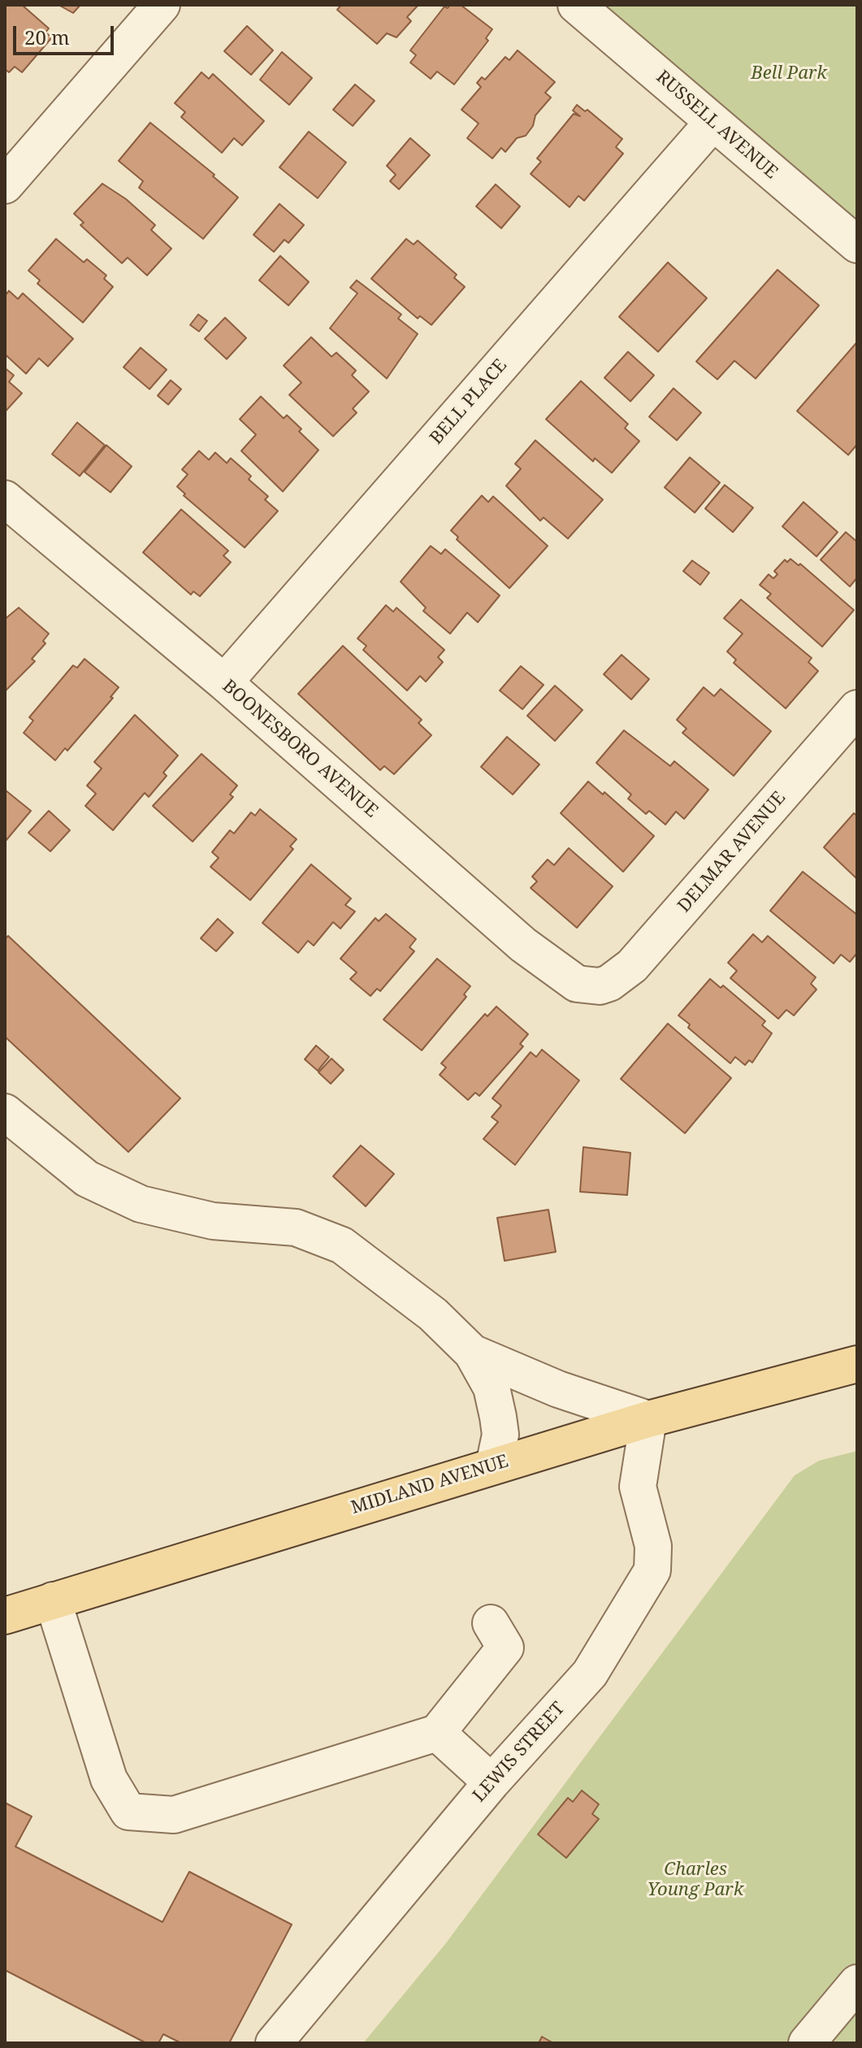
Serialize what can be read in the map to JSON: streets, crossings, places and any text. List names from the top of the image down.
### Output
{
  "streets": {
    "main road": ["MIDLAND AVENUE"],
    "street": [
      "RUSSELL AVENUE",
      "BELL PLACE",
      "BOONESBORO AVENUE",
      "DELMAR AVENUE",
      "LEWIS STREET"
    ]
  },
  "crossings": [
    ["RUSSELL AVENUE", "BELL PLACE"],
    ["BELL PLACE", "BOONESBORO AVENUE"],
    ["BOONESBORO AVENUE", "DELMAR AVENUE"],
    ["MIDLAND AVENUE", "LEWIS STREET"]
  ],
  "parks": ["Bell Park", "Charles Young Park"],
  "scale_bar": "20 m"
}
